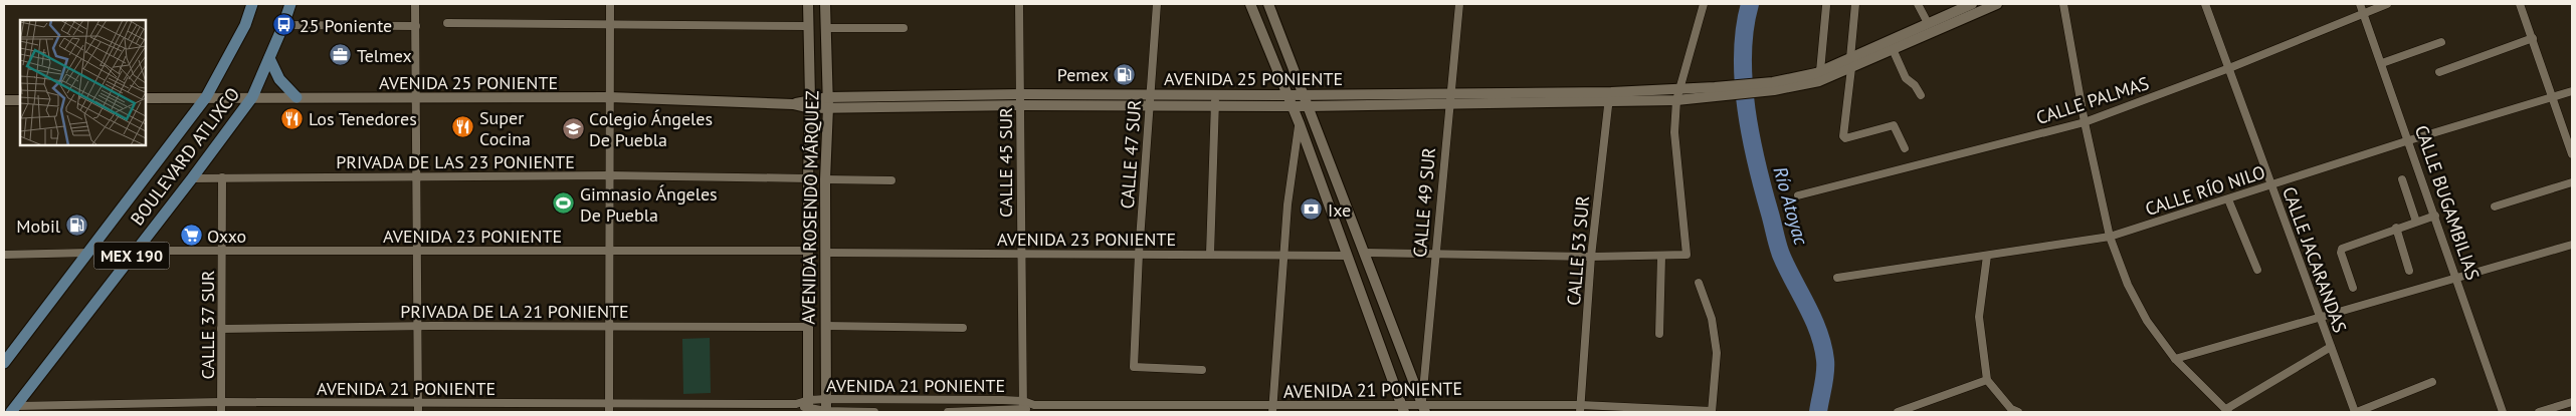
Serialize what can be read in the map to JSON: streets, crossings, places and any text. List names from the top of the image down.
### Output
{
  "streets": {
    "main road": [
      "AVENIDA 25 PONIENTE",
      "BOULEVARD ATLIXCO",
      "AVENIDA ROSENDO MÁRQUEZ",
      "MEX 190"
    ],
    "street": [
      "CALLE PALMAS",
      "CALLE 47 SUR",
      "PRIVADA DE LAS 23 PONIENTE",
      "CALLE 45 SUR",
      "CALLE RÍO NILO",
      "CALLE 49 SUR",
      "CALLE BUGAMBILIAS",
      "AVENIDA 23 PONIENTE",
      "CALLE 53 SUR",
      "CALLE JACARANDAS",
      "PRIVADA DE LA 21 PONIENTE",
      "CALLE 37 SUR",
      "AVENIDA 21 PONIENTE"
    ]
  },
  "crossings": [
    ["AVENIDA 25 PONIENTE", "CALLE 47 SUR"],
    ["AVENIDA 25 PONIENTE", "BOULEVARD ATLIXCO"],
    ["AVENIDA 25 PONIENTE", "CALLE 45 SUR"],
    ["AVENIDA 25 PONIENTE", "CALLE 49 SUR"],
    ["AVENIDA 25 PONIENTE", "AVENIDA ROSENDO MÁRQUEZ"],
    ["AVENIDA 25 PONIENTE", "CALLE 53 SUR"],
    ["CALLE PALMAS", "CALLE BUGAMBILIAS"],
    ["CALLE PALMAS", "CALLE JACARANDAS"],
    ["CALLE 47 SUR", "AVENIDA 23 PONIENTE"],
    ["BOULEVARD ATLIXCO", "PRIVADA DE LAS 23 PONIENTE"],
    ["BOULEVARD ATLIXCO", "AVENIDA 23 PONIENTE"],
    ["BOULEVARD ATLIXCO", "AVENIDA 21 PONIENTE"],
    ["PRIVADA DE LAS 23 PONIENTE", "AVENIDA ROSENDO MÁRQUEZ"],
    ["PRIVADA DE LAS 23 PONIENTE", "CALLE 37 SUR"],
    ["CALLE 45 SUR", "AVENIDA 23 PONIENTE"],
    ["CALLE 45 SUR", "AVENIDA 21 PONIENTE"],
    ["CALLE RÍO NILO", "CALLE BUGAMBILIAS"],
    ["CALLE RÍO NILO", "CALLE JACARANDAS"],
    ["CALLE 49 SUR", "AVENIDA 21 PONIENTE"],
    ["AVENIDA ROSENDO MÁRQUEZ", "AVENIDA 23 PONIENTE"],
    ["AVENIDA ROSENDO MÁRQUEZ", "PRIVADA DE LA 21 PONIENTE"],
    ["AVENIDA ROSENDO MÁRQUEZ", "AVENIDA 21 PONIENTE"],
    ["AVENIDA 23 PONIENTE", "CALLE 37 SUR"],
    ["CALLE 53 SUR", "AVENIDA 21 PONIENTE"],
    ["PRIVADA DE LA 21 PONIENTE", "CALLE 37 SUR"],
    ["CALLE 37 SUR", "AVENIDA 21 PONIENTE"]
  ],
  "water": ["Río Atoyac"],
  "places": {
    "bus stop": ["25 Poniente"],
    "office": ["Telmex"],
    "fuel station": ["Pemex", "Mobil"],
    "restaurant": ["Los Tenedores", "Super Cocina"],
    "school or university": ["Colegio Ángeles De Puebla"],
    "sports": ["Gimnasio Ángeles De Puebla"],
    "bank": ["Ixe"],
    "supermarket": ["Oxxo"]
  }
}
